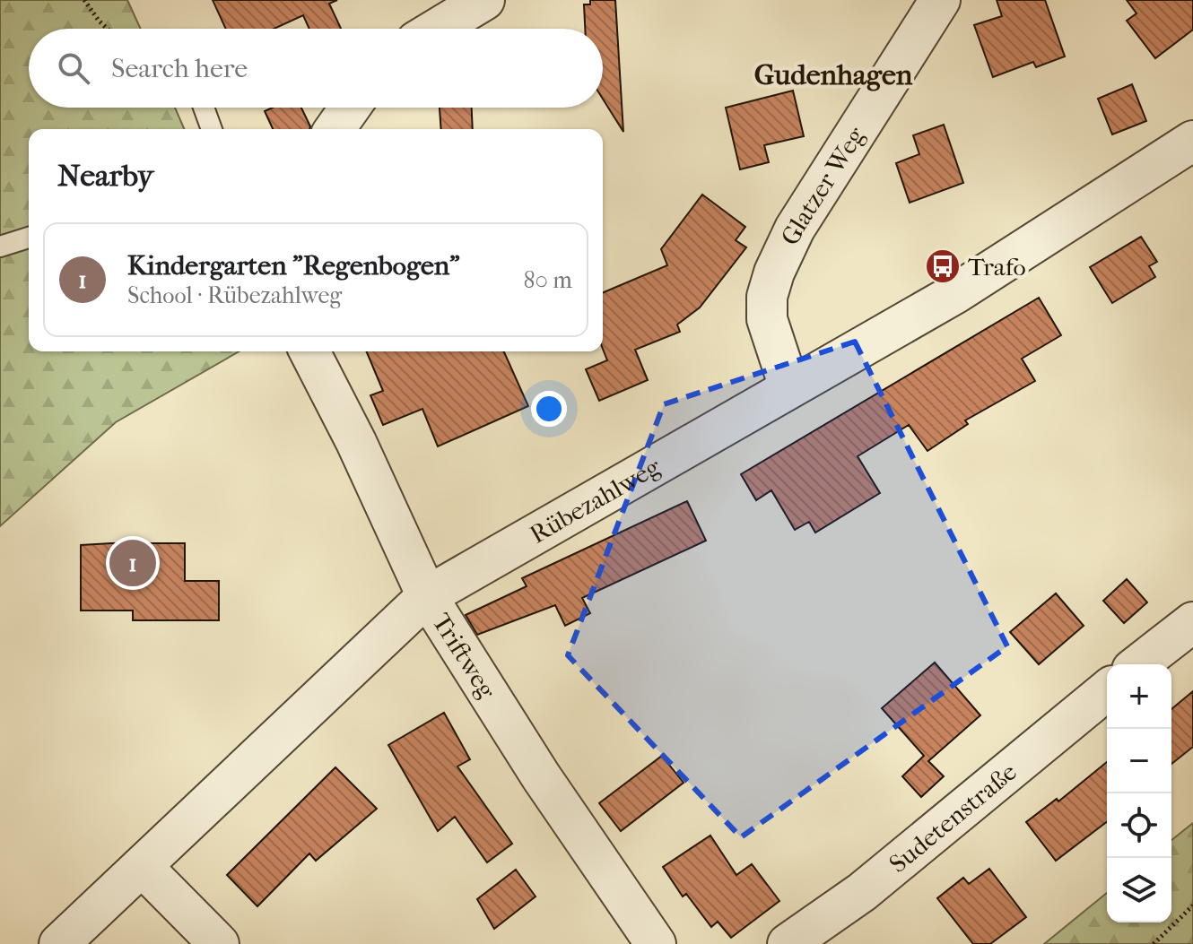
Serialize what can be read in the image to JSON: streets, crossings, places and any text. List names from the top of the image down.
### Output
{
  "streets": {
    "street": [
      "Glatzer Weg",
      "Rübezahlweg",
      "Triftweg",
      "Sudetenstraße"
    ]
  },
  "crossings": [
    ["Glatzer Weg", "Rübezahlweg"],
    ["Rübezahlweg", "Triftweg"]
  ],
  "districts": ["Gudenhagen"],
  "places": {
    "bus stop": ["Trafo"]
  },
  "page": {
    "search": "Search here",
    "heading": "Nearby",
    "list": [
      {
        "mark": "1",
        "name": "Kindergarten \"Regenbogen\"",
        "note": "School · Rübezahlweg",
        "value": "80 m"
      }
    ],
    "pins": "1",
    "map_buttons": ["+", "−"]
  }
}
